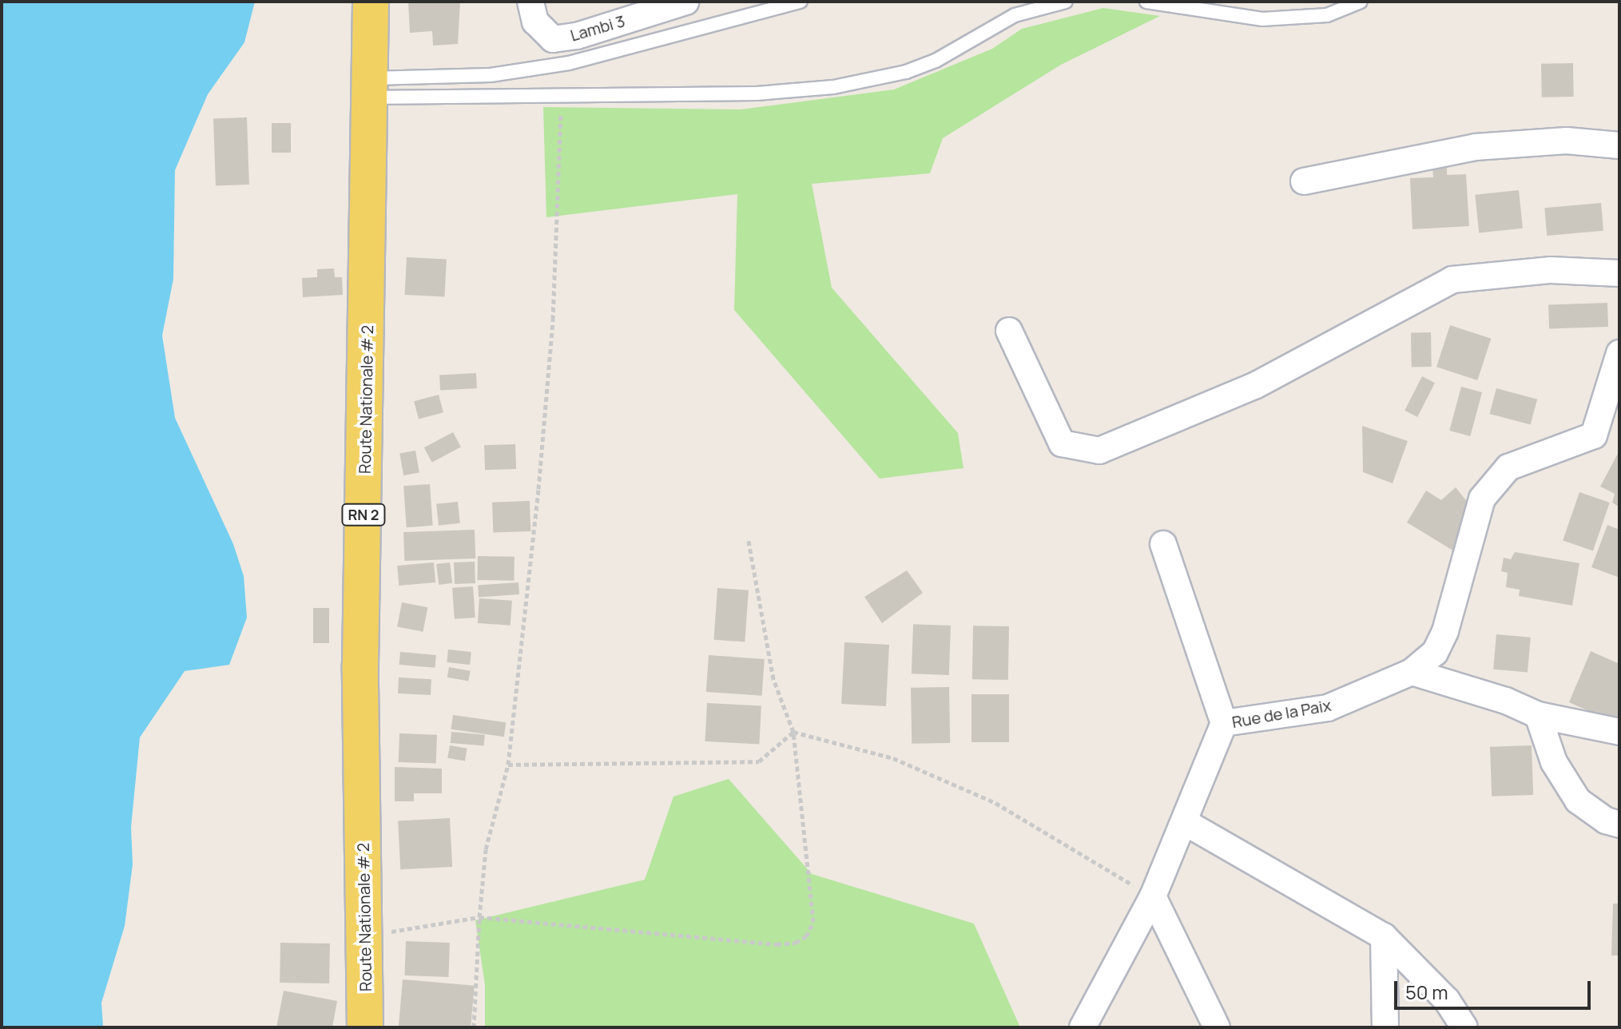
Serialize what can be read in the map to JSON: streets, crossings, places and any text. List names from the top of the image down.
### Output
{
  "streets": {
    "main road": ["Route Nationale # 2", "RN 2"],
    "street": ["Lambi 3", "Rue de la Paix"]
  },
  "scale_bar": "50 m"
}
